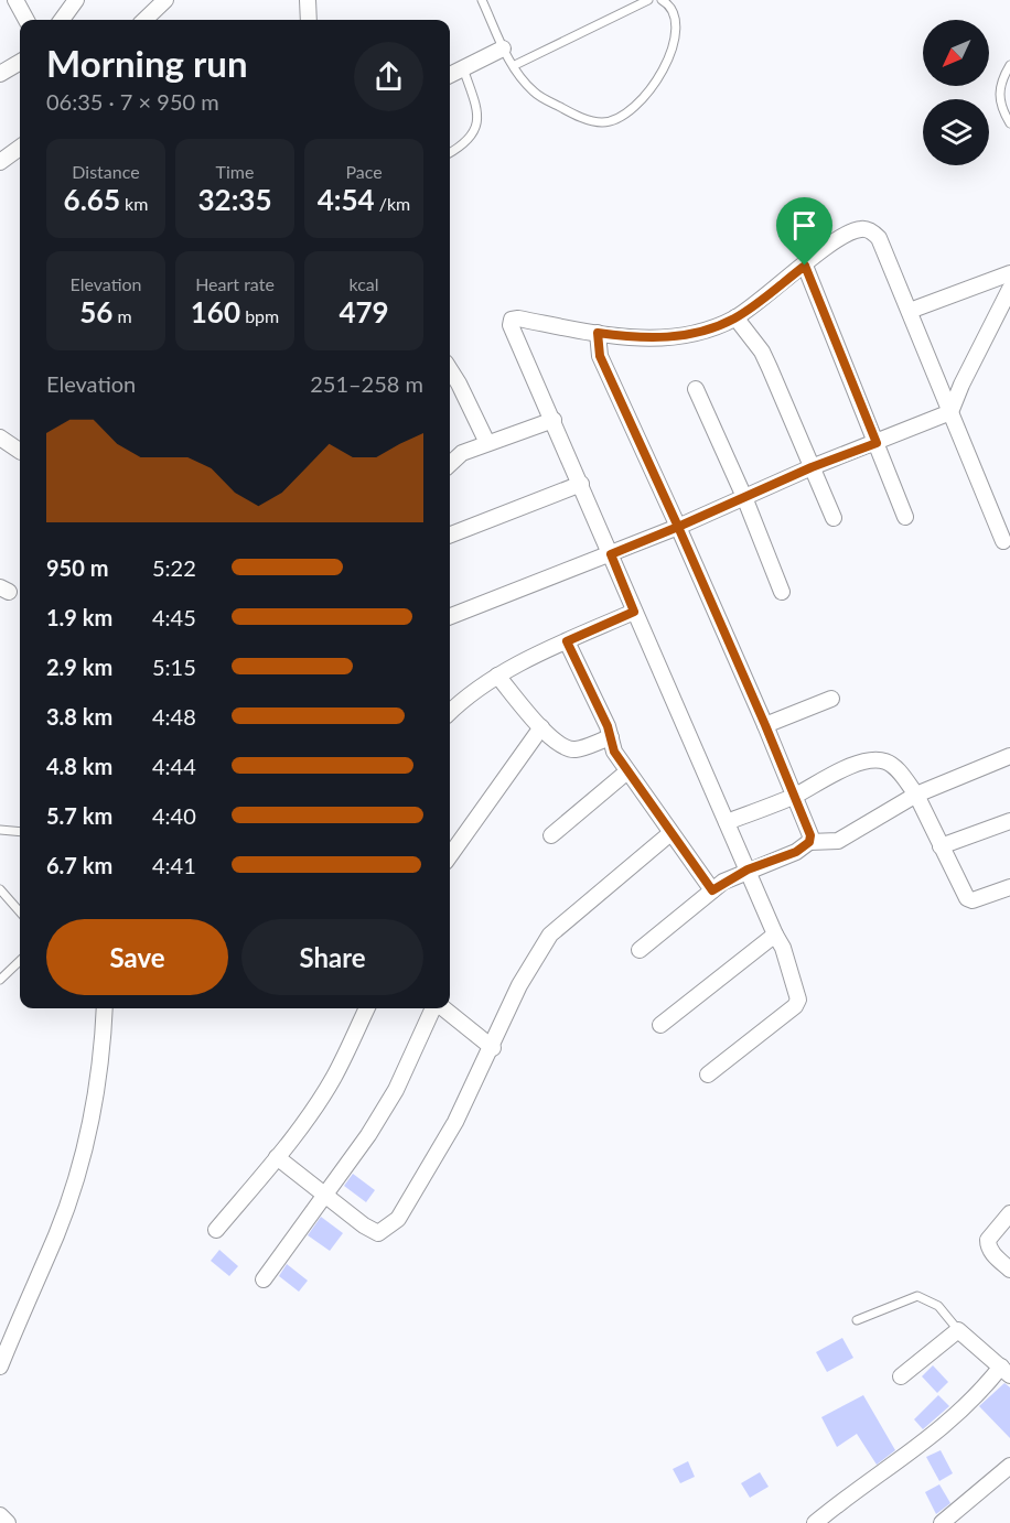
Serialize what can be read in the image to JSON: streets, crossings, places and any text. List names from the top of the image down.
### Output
{
  "north": "bottom left",
  "page": {
    "heading": ["Morning run", "06:35 · 7 × 950 m"],
    "stats": [
      ["Distance", "6.65 km"],
      ["Time", "32:35"],
      ["Pace", "4:54 /km"],
      ["Elevation", "56 m"],
      ["Heart rate", "160 bpm"],
      ["kcal", "479"]
    ],
    "chart": ["Elevation", "251–258 m"],
    "list": [
      {
        "name": "950 m",
        "note": "5:22"
      },
      {
        "name": "1.9 km",
        "note": "4:45"
      },
      {
        "name": "2.9 km",
        "note": "5:15"
      },
      {
        "name": "3.8 km",
        "note": "4:48"
      },
      {
        "name": "4.8 km",
        "note": "4:44"
      },
      {
        "name": "5.7 km",
        "note": "4:40"
      },
      {
        "name": "6.7 km",
        "note": "4:41"
      }
    ],
    "buttons": ["Save", "Share"]
  }
}
